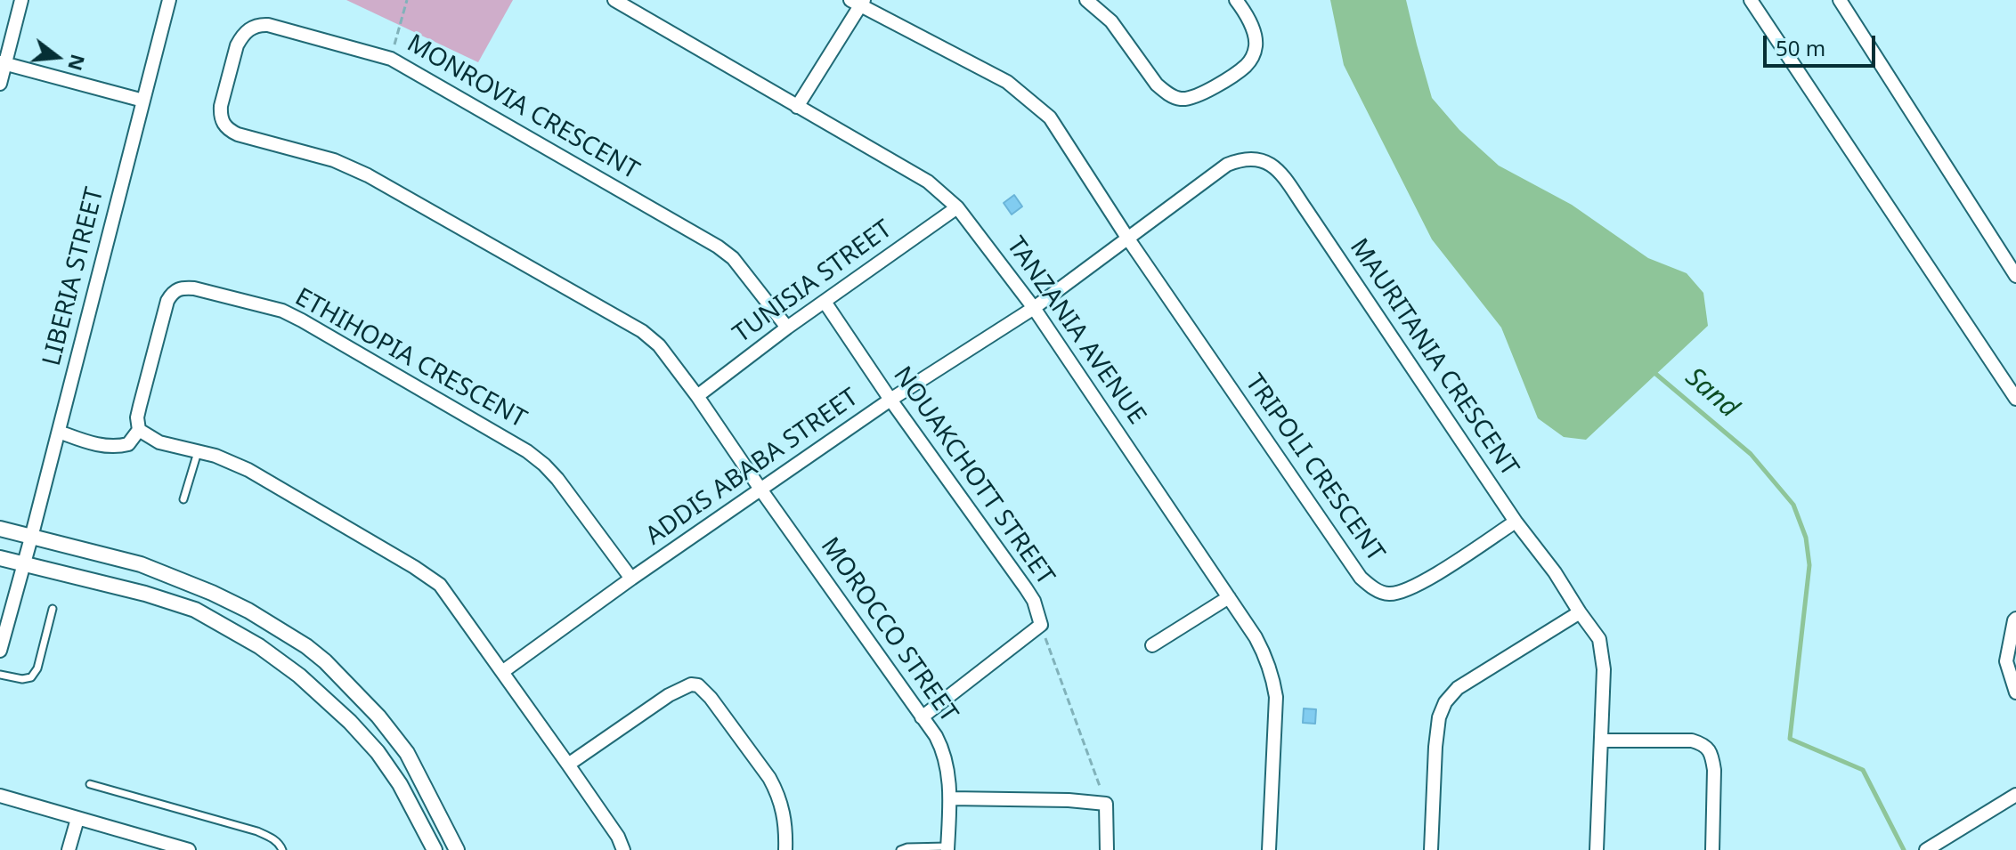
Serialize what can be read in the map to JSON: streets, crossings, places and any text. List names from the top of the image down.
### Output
{
  "streets": {
    "street": [
      "MONROVIA CRESCENT",
      "LIBERIA STREET",
      "TUNISIA STREET",
      "TANZANIA AVENUE",
      "MAURITANIA CRESCENT",
      "ETHIHOPIA CRESCENT",
      "ADDIS ABABA STREET",
      "TRIPOLI CRESCENT",
      "NOUAKCHOTT STREET",
      "MOROCCO STREET"
    ]
  },
  "crossings": [
    ["MONROVIA CRESCENT", "TUNISIA STREET"],
    ["MONROVIA CRESCENT", "MOROCCO STREET"],
    ["TUNISIA STREET", "TANZANIA AVENUE"],
    ["TUNISIA STREET", "NOUAKCHOTT STREET"],
    ["TUNISIA STREET", "MOROCCO STREET"],
    ["TANZANIA AVENUE", "MAURITANIA CRESCENT"],
    ["TANZANIA AVENUE", "ADDIS ABABA STREET"],
    ["MAURITANIA CRESCENT", "ADDIS ABABA STREET"],
    ["MAURITANIA CRESCENT", "TRIPOLI CRESCENT"],
    ["ETHIHOPIA CRESCENT", "ADDIS ABABA STREET"],
    ["ADDIS ABABA STREET", "NOUAKCHOTT STREET"],
    ["ADDIS ABABA STREET", "MOROCCO STREET"],
    ["NOUAKCHOTT STREET", "MOROCCO STREET"]
  ],
  "water": ["Sand"],
  "scale_bar": "50 m",
  "north": "right"
}
